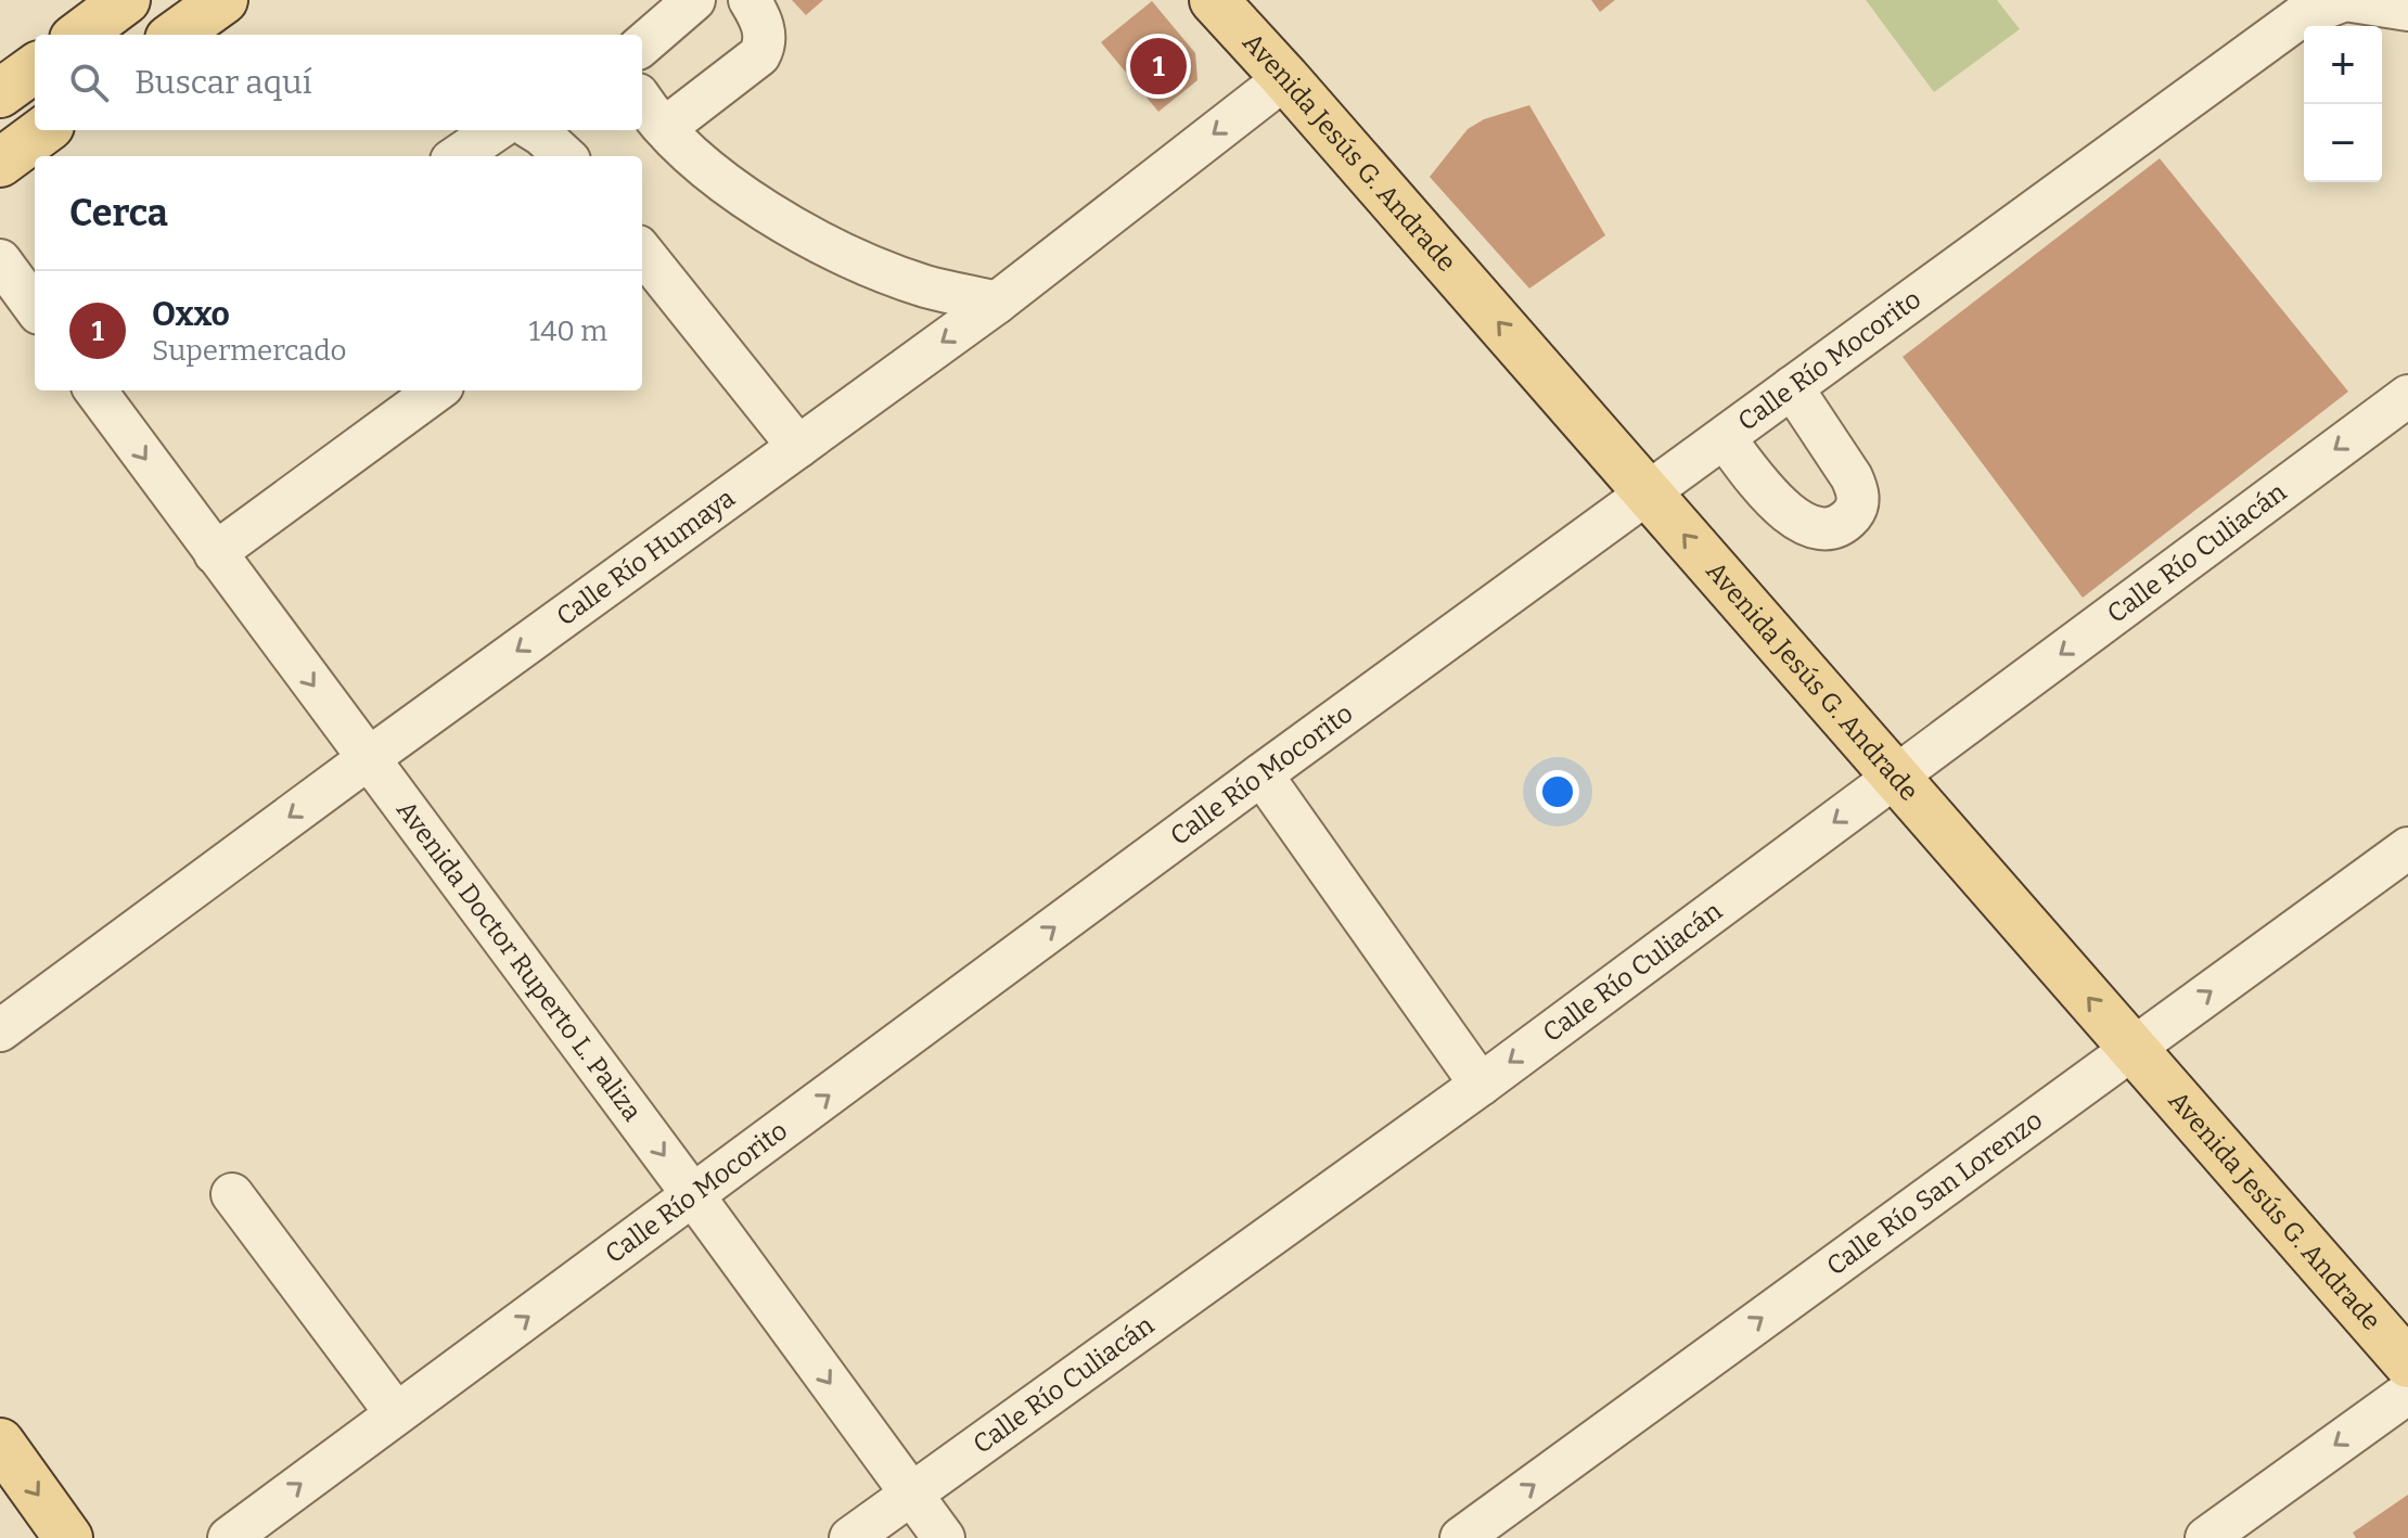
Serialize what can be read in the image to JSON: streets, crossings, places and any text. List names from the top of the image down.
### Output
{
  "streets": {
    "main road": ["Avenida Jesús G. Andrade"],
    "street": [
      "Calle Río Mocorito",
      "Calle Río Culiacán",
      "Calle Río Humaya",
      "Avenida Doctor Ruperto L. Paliza",
      "Calle Río San Lorenzo"
    ]
  },
  "crossings": [
    ["Avenida Jesús G. Andrade", "Calle Río Mocorito"],
    ["Avenida Jesús G. Andrade", "Calle Río Culiacán"],
    ["Avenida Jesús G. Andrade", "Calle Río Humaya"],
    ["Avenida Jesús G. Andrade", "Calle Río San Lorenzo"],
    ["Calle Río Mocorito", "Avenida Doctor Ruperto L. Paliza"],
    ["Calle Río Culiacán", "Avenida Doctor Ruperto L. Paliza"],
    ["Calle Río Humaya", "Avenida Doctor Ruperto L. Paliza"]
  ],
  "one_way": [
    "Avenida Jesús G. Andrade",
    "Calle Río Mocorito",
    "Calle Río Culiacán",
    "Calle Río Humaya",
    "Avenida Doctor Ruperto L. Paliza",
    "Calle Río San Lorenzo"
  ],
  "page": {
    "map_buttons": ["+", "−"],
    "pins": "1",
    "search": "Buscar aquí",
    "heading": "Cerca",
    "list": [
      {
        "mark": "1",
        "name": "Oxxo",
        "note": "Supermercado",
        "value": "140 m"
      }
    ]
  }
}
